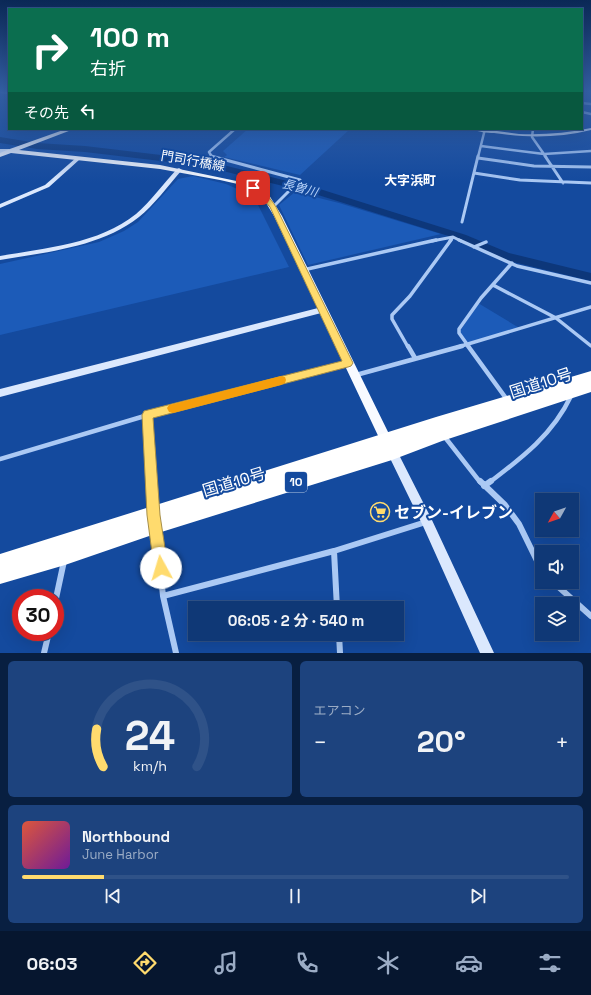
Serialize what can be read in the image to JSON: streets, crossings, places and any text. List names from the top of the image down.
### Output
{
  "streets": {
    "highway": ["国道10号", "10"],
    "main road": ["門司行橋線"]
  },
  "crossings": [
    ["門司行橋線", "国道10号"]
  ],
  "districts": ["大字浜町"],
  "water": ["長曽川"],
  "places": {
    "supermarket": ["セブン-イレブン"]
  },
  "north": "bottom left",
  "page": {
    "turn": ["100 m", "右折"],
    "then": "その先",
    "limit": "30",
    "trip": "06:05 · 2 分 · 540 m",
    "tile": "エアコン",
    "heat": ["−", "20°", "+"],
    "song": ["Northbound", "June Harbor"],
    "tabs": "06:03",
    "gauge": ["24", "km/h"]
  }
}
